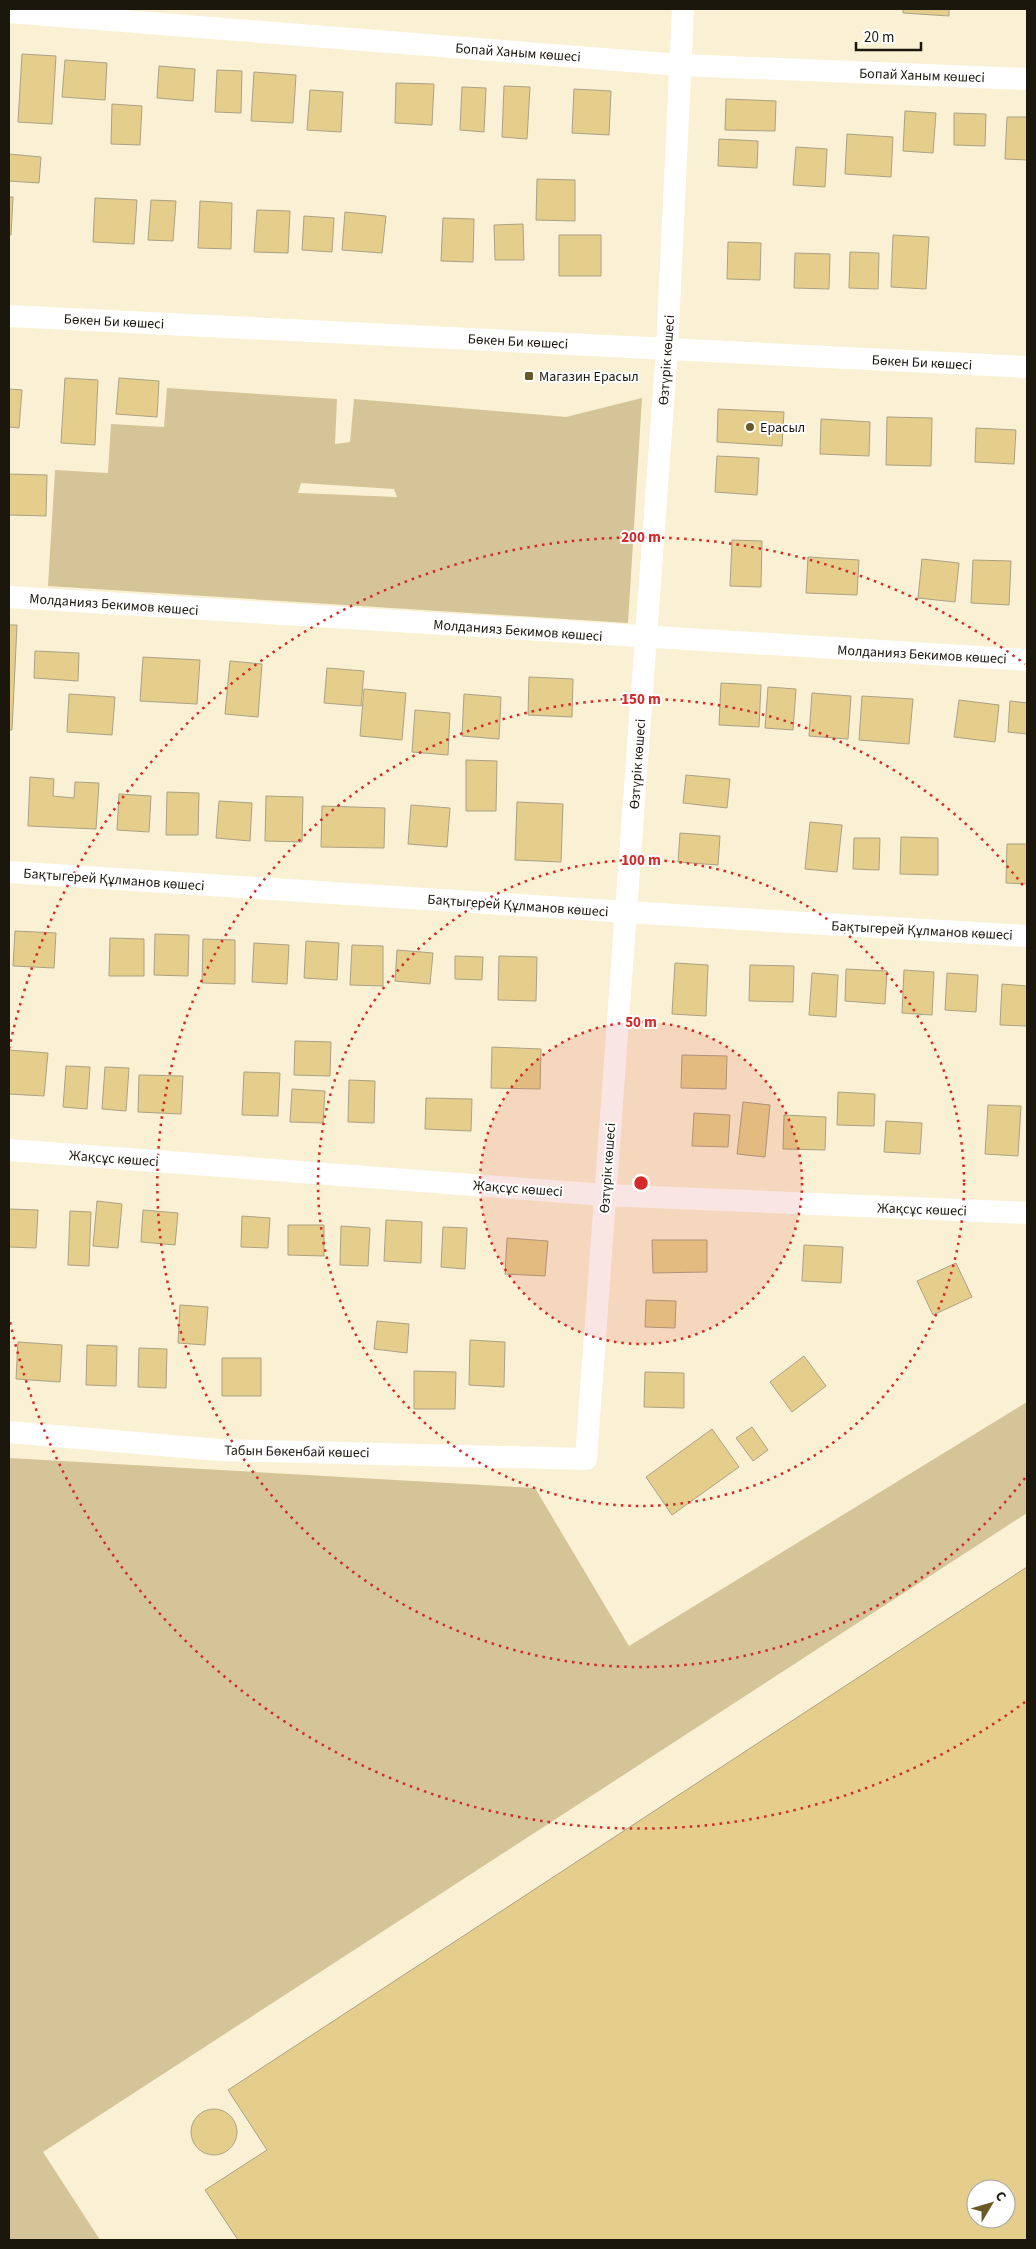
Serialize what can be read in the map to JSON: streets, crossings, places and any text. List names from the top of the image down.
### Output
{
  "streets": {
    "street": [
      "Бопай Ханым көшесі",
      "Бөкен Би көшесі",
      "Өзтүрік көшесі",
      "Молданияз Бекимов көшесі",
      "Бақтыгерей Құлманов көшесі",
      "Жақсұс көшесі",
      "Табын Бөкенбай көшесі"
    ]
  },
  "crossings": [
    ["Бопай Ханым көшесі", "Өзтүрік көшесі"],
    ["Бөкен Би көшесі", "Өзтүрік көшесі"],
    ["Өзтүрік көшесі", "Молданияз Бекимов көшесі"],
    ["Өзтүрік көшесі", "Бақтыгерей Құлманов көшесі"],
    ["Өзтүрік көшесі", "Жақсұс көшесі"],
    ["Өзтүрік көшесі", "Табын Бөкенбай көшесі"]
  ],
  "places": {
    "transit": ["Магазин Ерасыл"],
    "other": ["Ерасыл"]
  },
  "scale_bar": "20 m",
  "north": "top right",
  "rings": [
    "200 m",
    "150 m",
    "100 m",
    "50 m"
  ]
}
